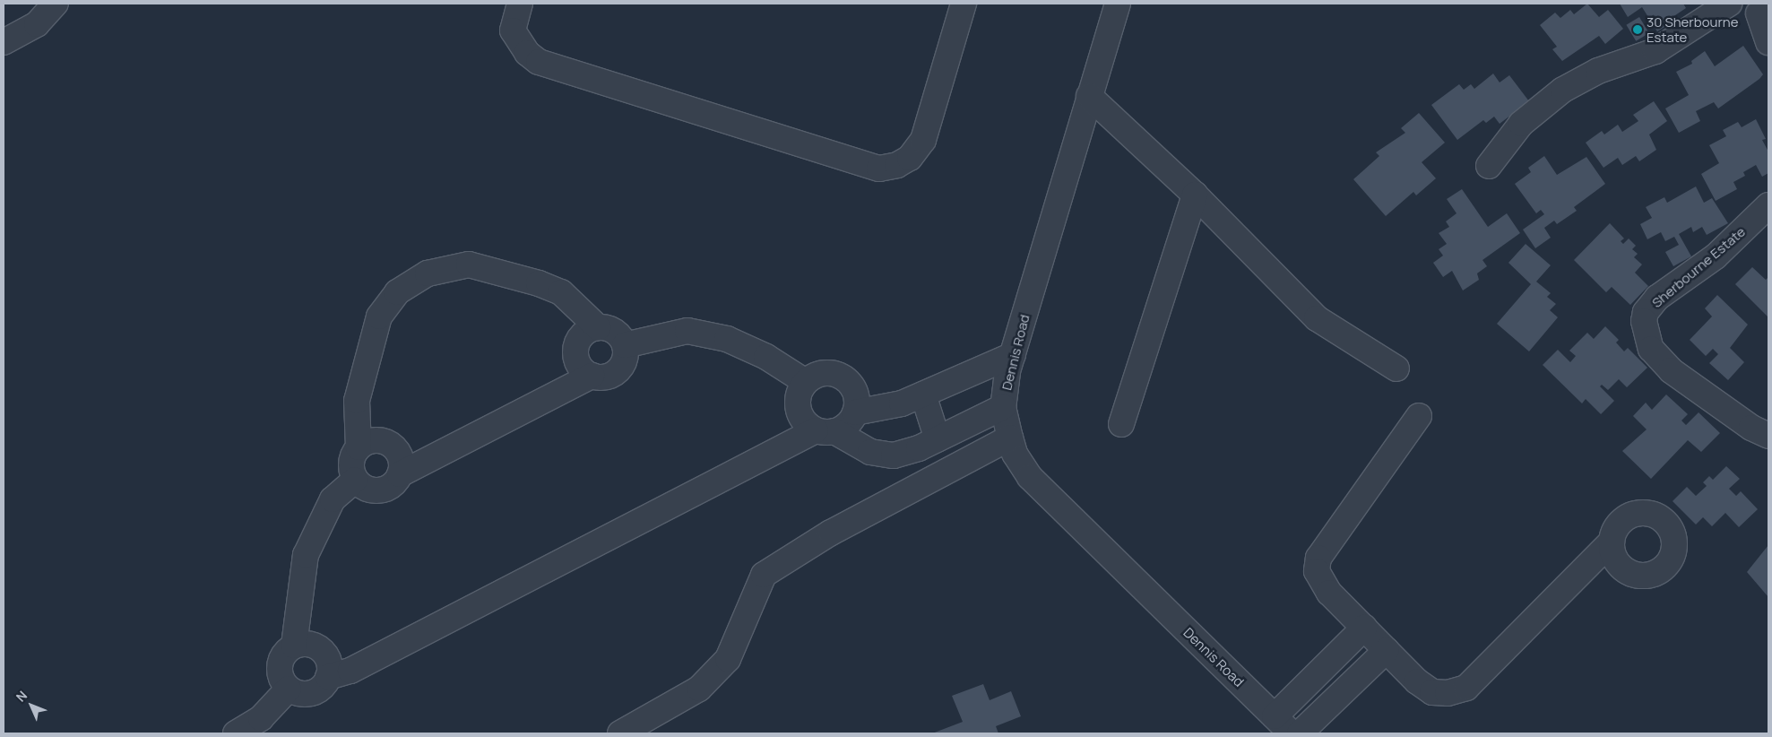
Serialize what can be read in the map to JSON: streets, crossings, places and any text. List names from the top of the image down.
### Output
{
  "streets": {
    "street": ["Sherbourne Estate", "Dennis Road"]
  },
  "places": ["30 Sherbourne Estate"],
  "north": "top left"
}
